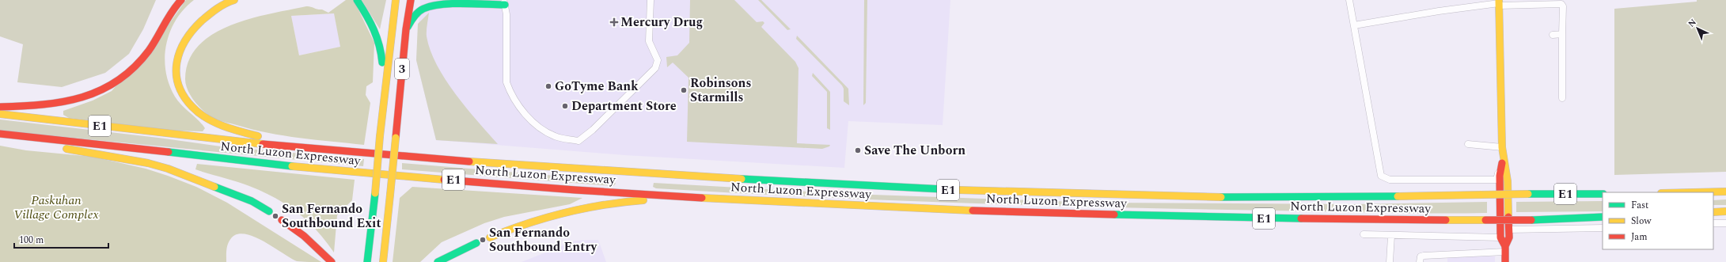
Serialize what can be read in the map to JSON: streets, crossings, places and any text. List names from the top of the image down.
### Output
{
  "streets": {
    "main road": ["3", "E1", "North Luzon Expressway"]
  },
  "parks": ["Paskuhan Village Complex"],
  "places": {
    "health": ["Mercury Drug"],
    "other": [
      "GoTyme Bank",
      "Robinsons Starmills",
      "Department Store",
      "Save The Unborn",
      "San Fernando Southbound Exit",
      "San Fernando Southbound Entry"
    ]
  },
  "legend": ["Fast", "Slow", "Jam"],
  "scale_bar": "100 m",
  "north": "top left"
}
